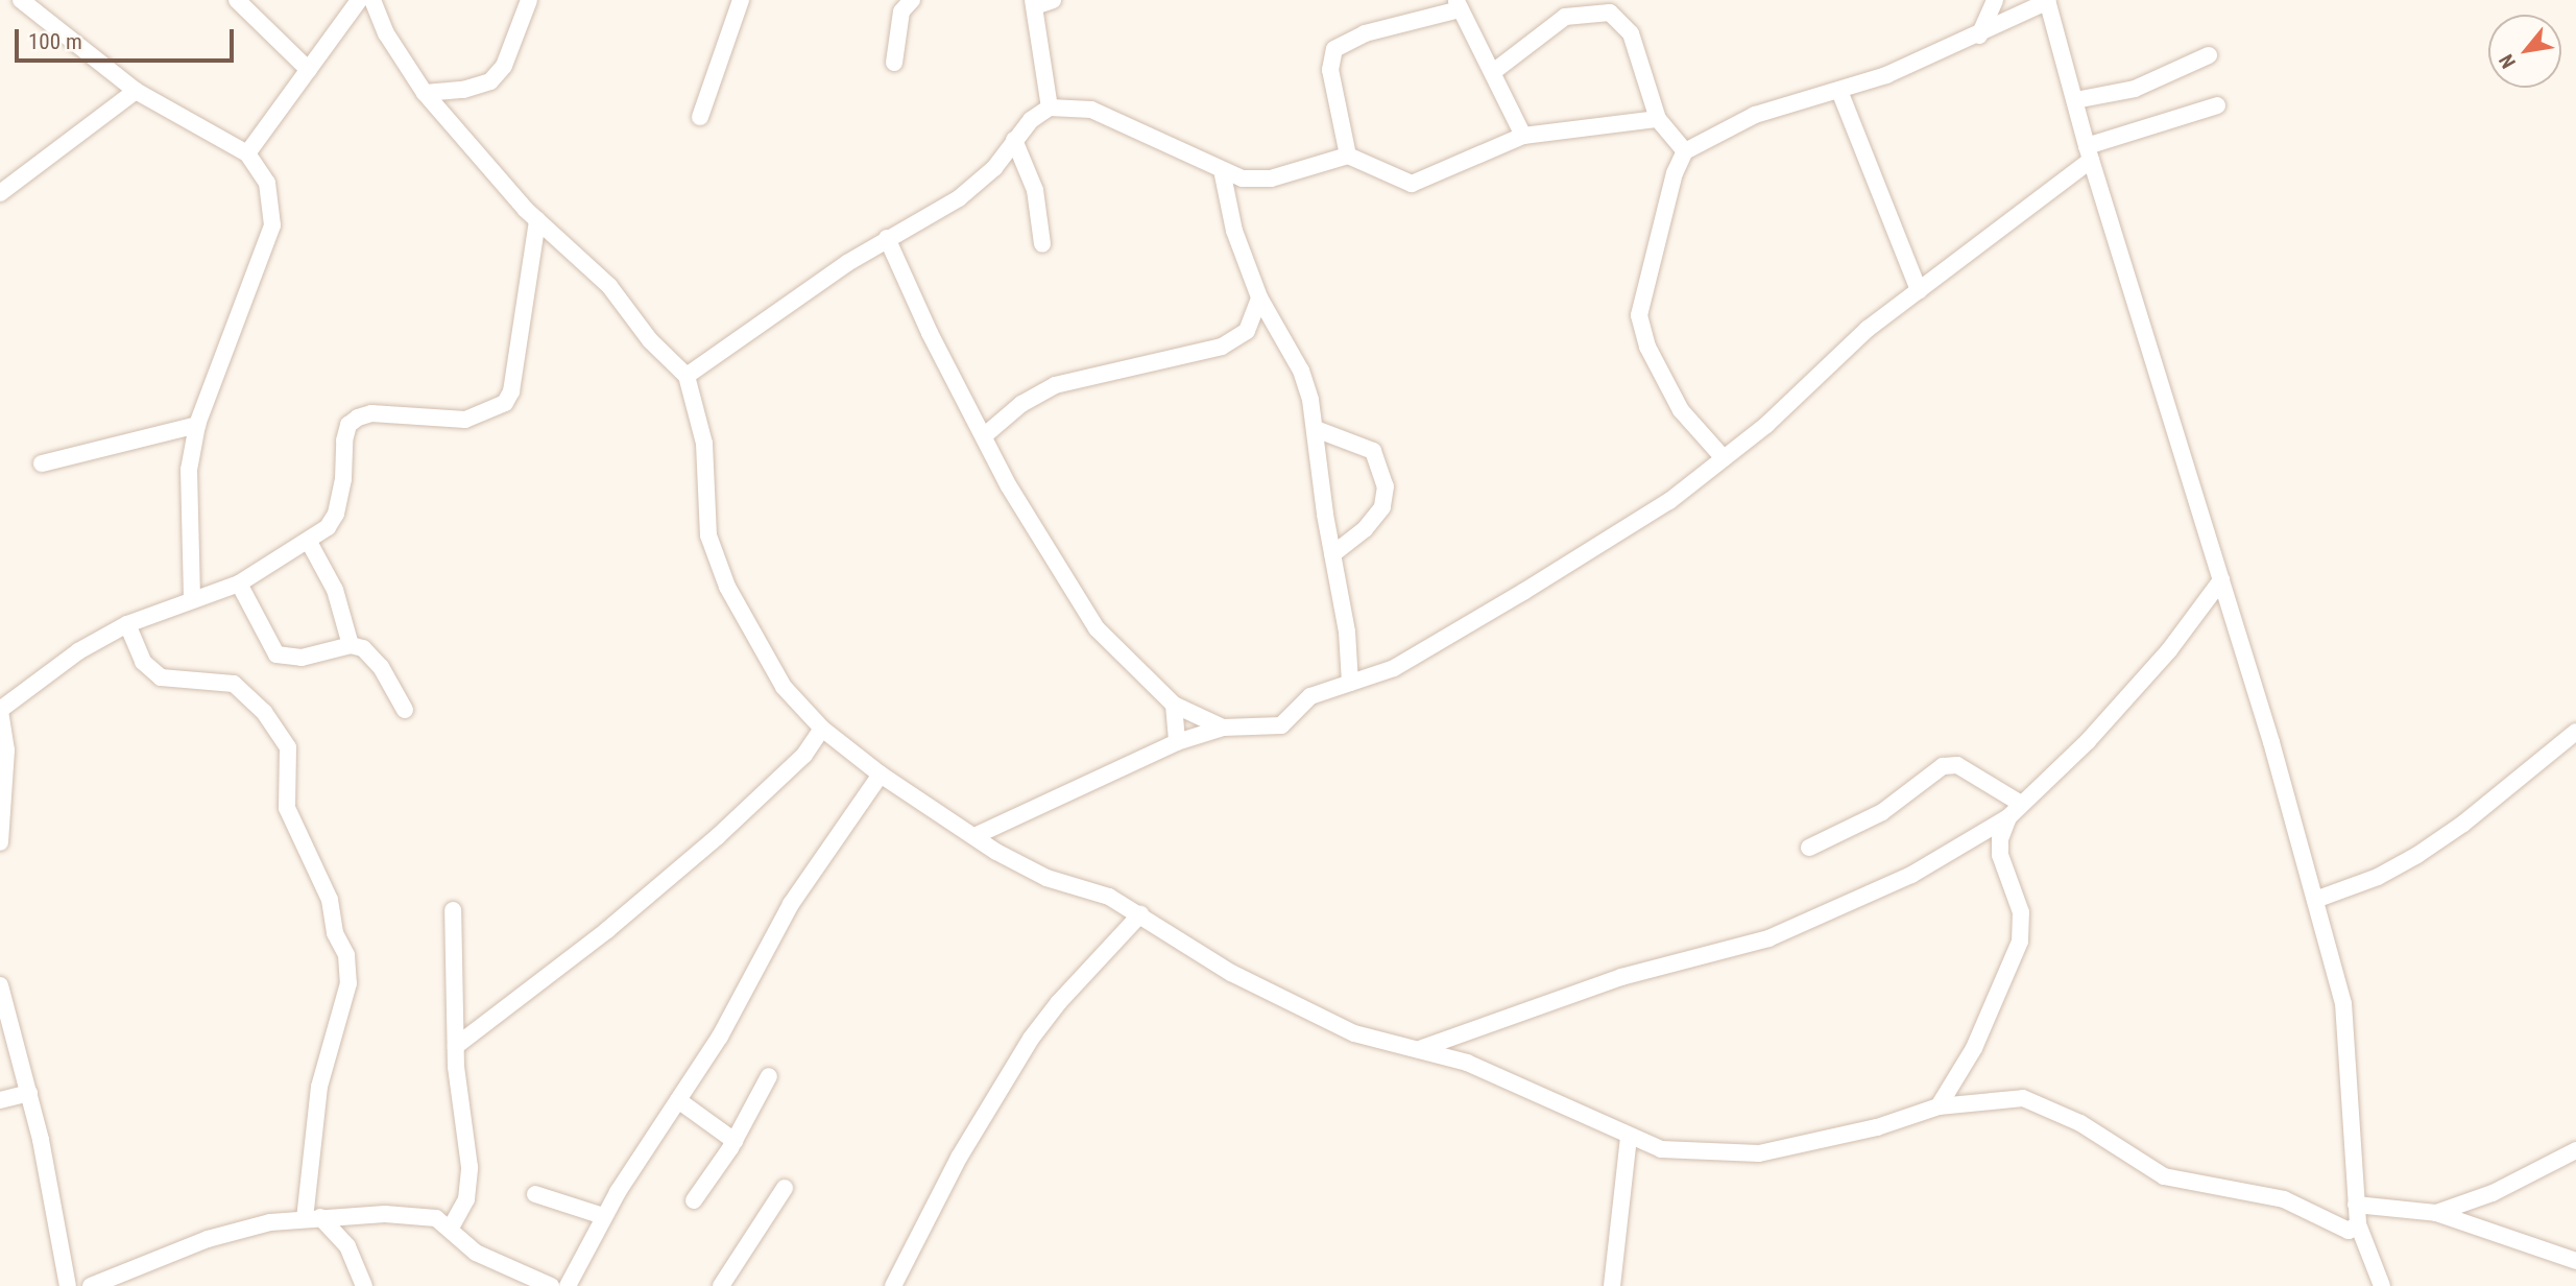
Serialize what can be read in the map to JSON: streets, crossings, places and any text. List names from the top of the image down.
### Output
{
  "scale_bar": "100 m",
  "north": "bottom left"
}
